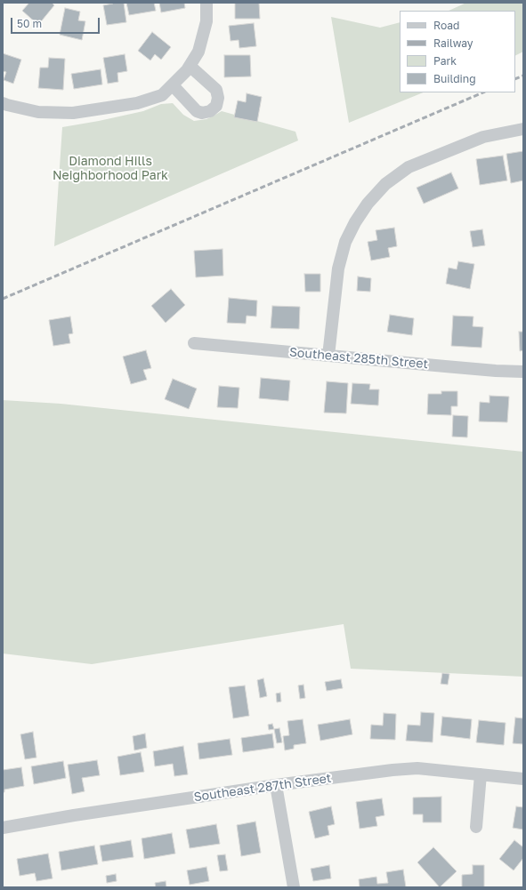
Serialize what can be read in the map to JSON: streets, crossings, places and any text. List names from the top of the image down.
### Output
{
  "streets": {
    "street": ["Southeast 285th Street", "Southeast 287th Street"]
  },
  "parks": ["Diamond Hills Neighborhood Park"],
  "legend": [
    "Road",
    "Railway",
    "Park",
    "Building"
  ],
  "scale_bar": "50 m"
}
